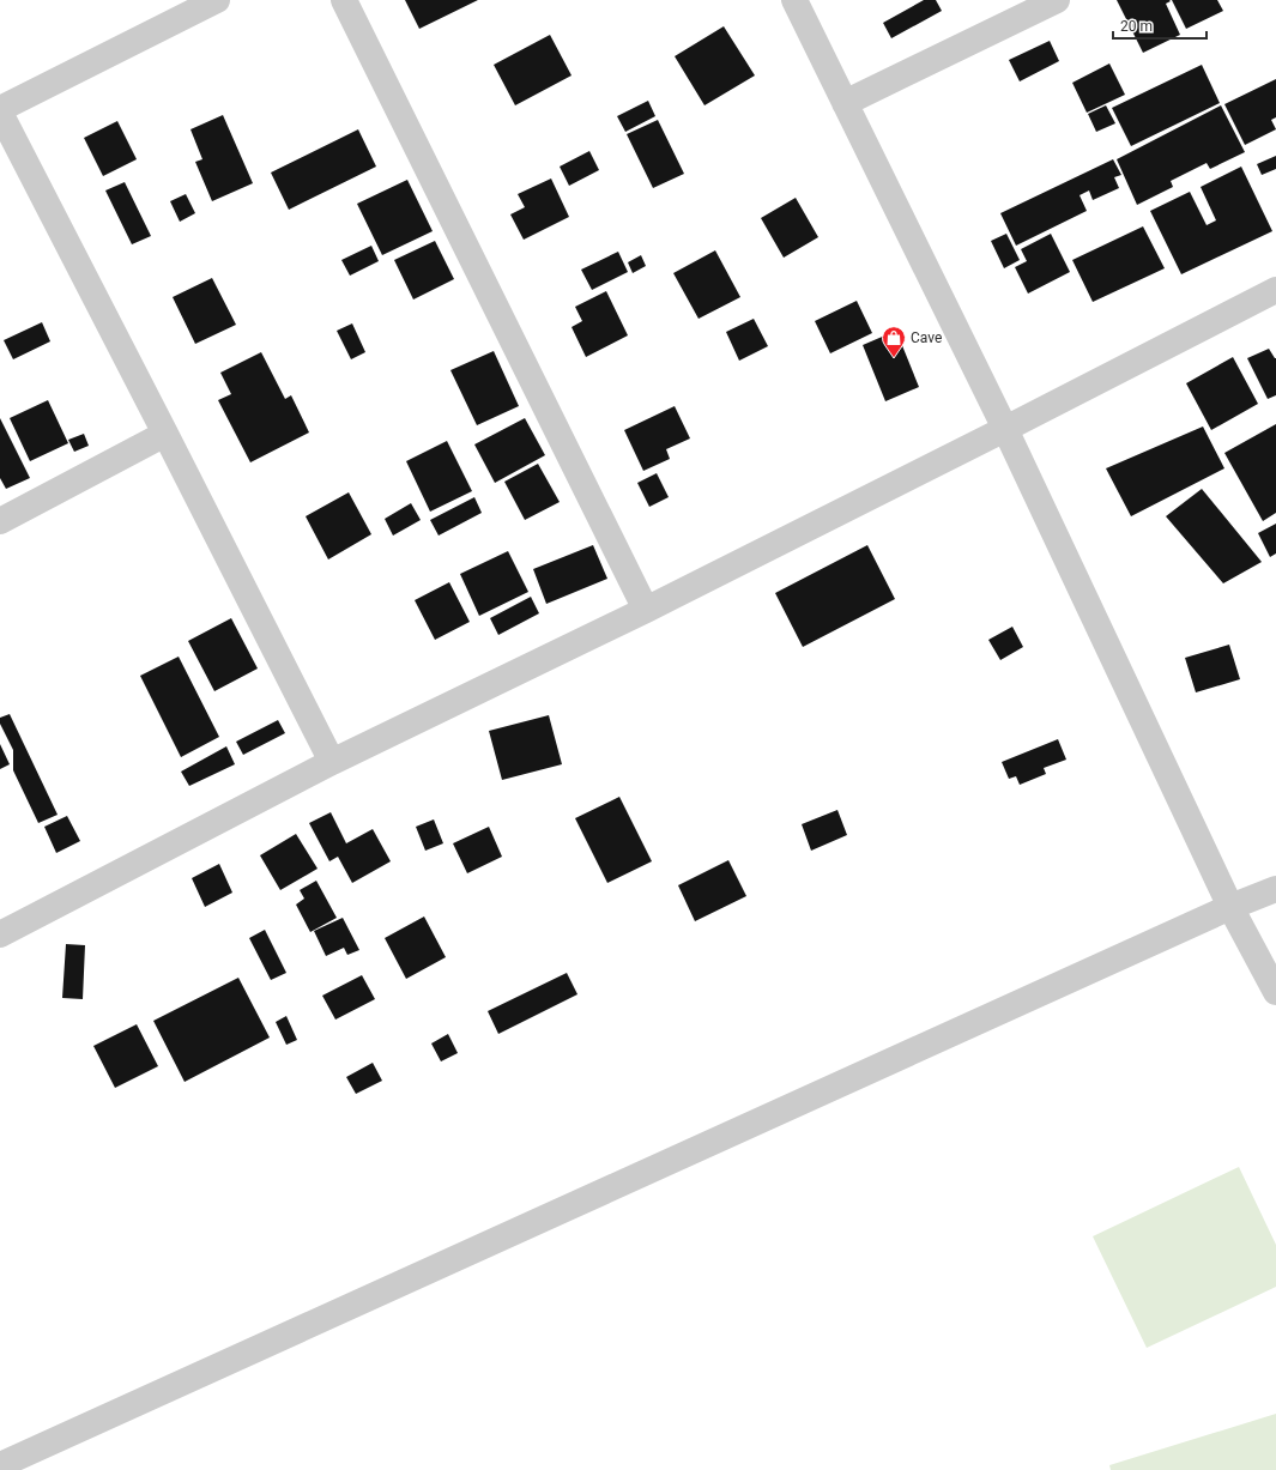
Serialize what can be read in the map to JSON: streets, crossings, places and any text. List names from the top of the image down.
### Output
{
  "places": {
    "shop": ["Cave"]
  },
  "scale_bar": "20 m"
}
